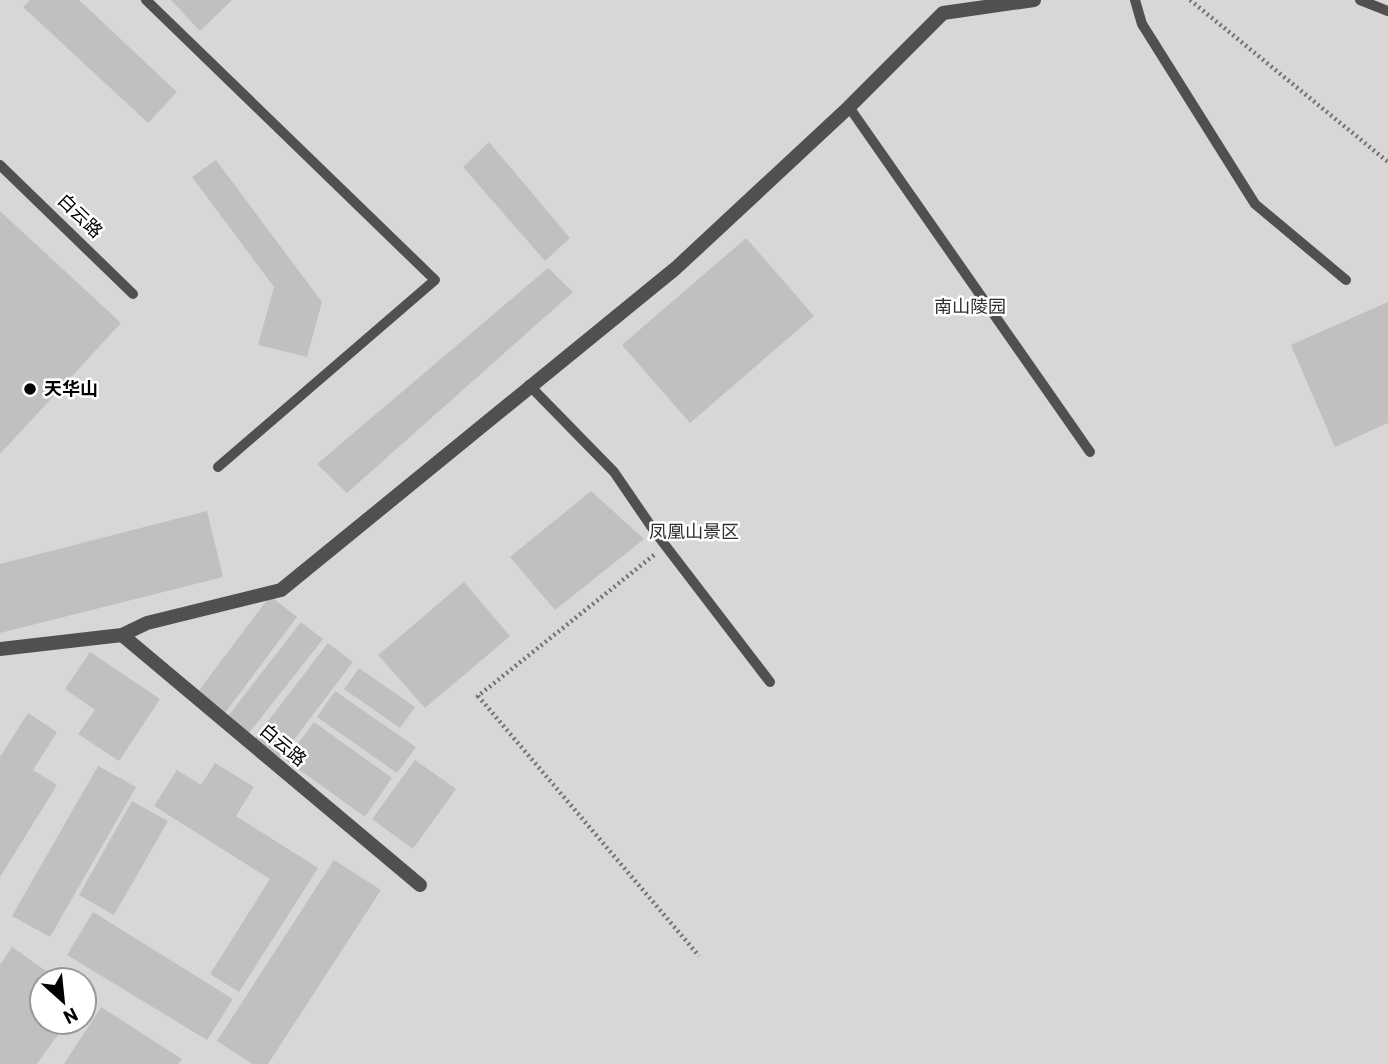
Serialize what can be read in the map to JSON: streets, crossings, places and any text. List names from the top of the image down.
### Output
{
  "streets": {
    "street": ["白云路"]
  },
  "parks": ["南山陵园", "凤凰山景区"],
  "places": ["天华山"],
  "north": "bottom right"
}
